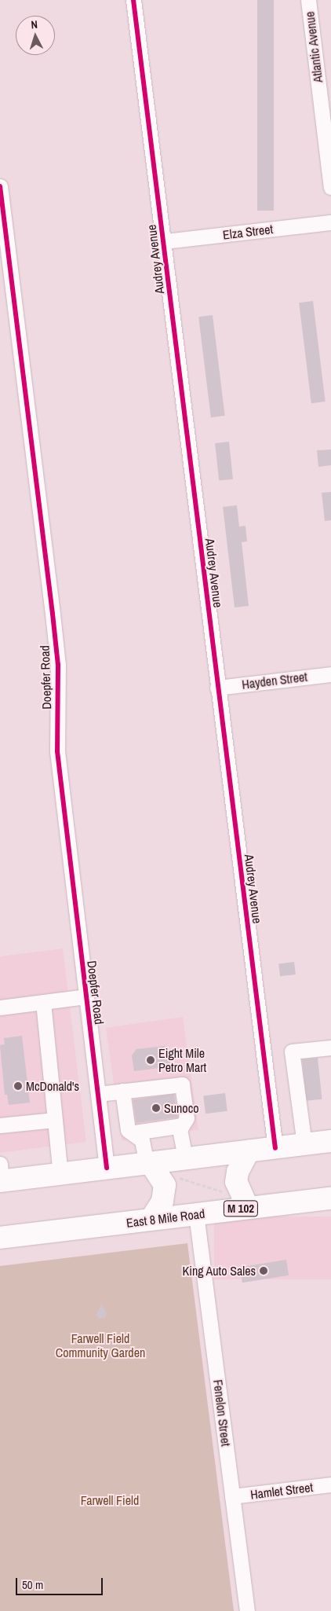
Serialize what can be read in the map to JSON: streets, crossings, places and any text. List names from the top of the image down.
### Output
{
  "streets": {
    "highway": ["M 102", "East 8 Mile Road"],
    "street": [
      "Atlantic Avenue",
      "Elza Street",
      "Audrey Avenue",
      "Doepfer Road",
      "Hayden Street",
      "Fenelon Street",
      "Hamlet Street"
    ]
  },
  "crossings": [
    ["Elza Street", "Audrey Avenue"],
    ["Audrey Avenue", "Hayden Street"],
    ["East 8 Mile Road", "Fenelon Street"],
    ["Fenelon Street", "Hamlet Street"]
  ],
  "parks": ["Farwell Field Community Garden", "Farwell Field"],
  "places": [
    "Eight Mile Petro Mart",
    "McDonald's",
    "Sunoco",
    "King Auto Sales"
  ],
  "scale_bar": "50 m",
  "north": "top"
}
